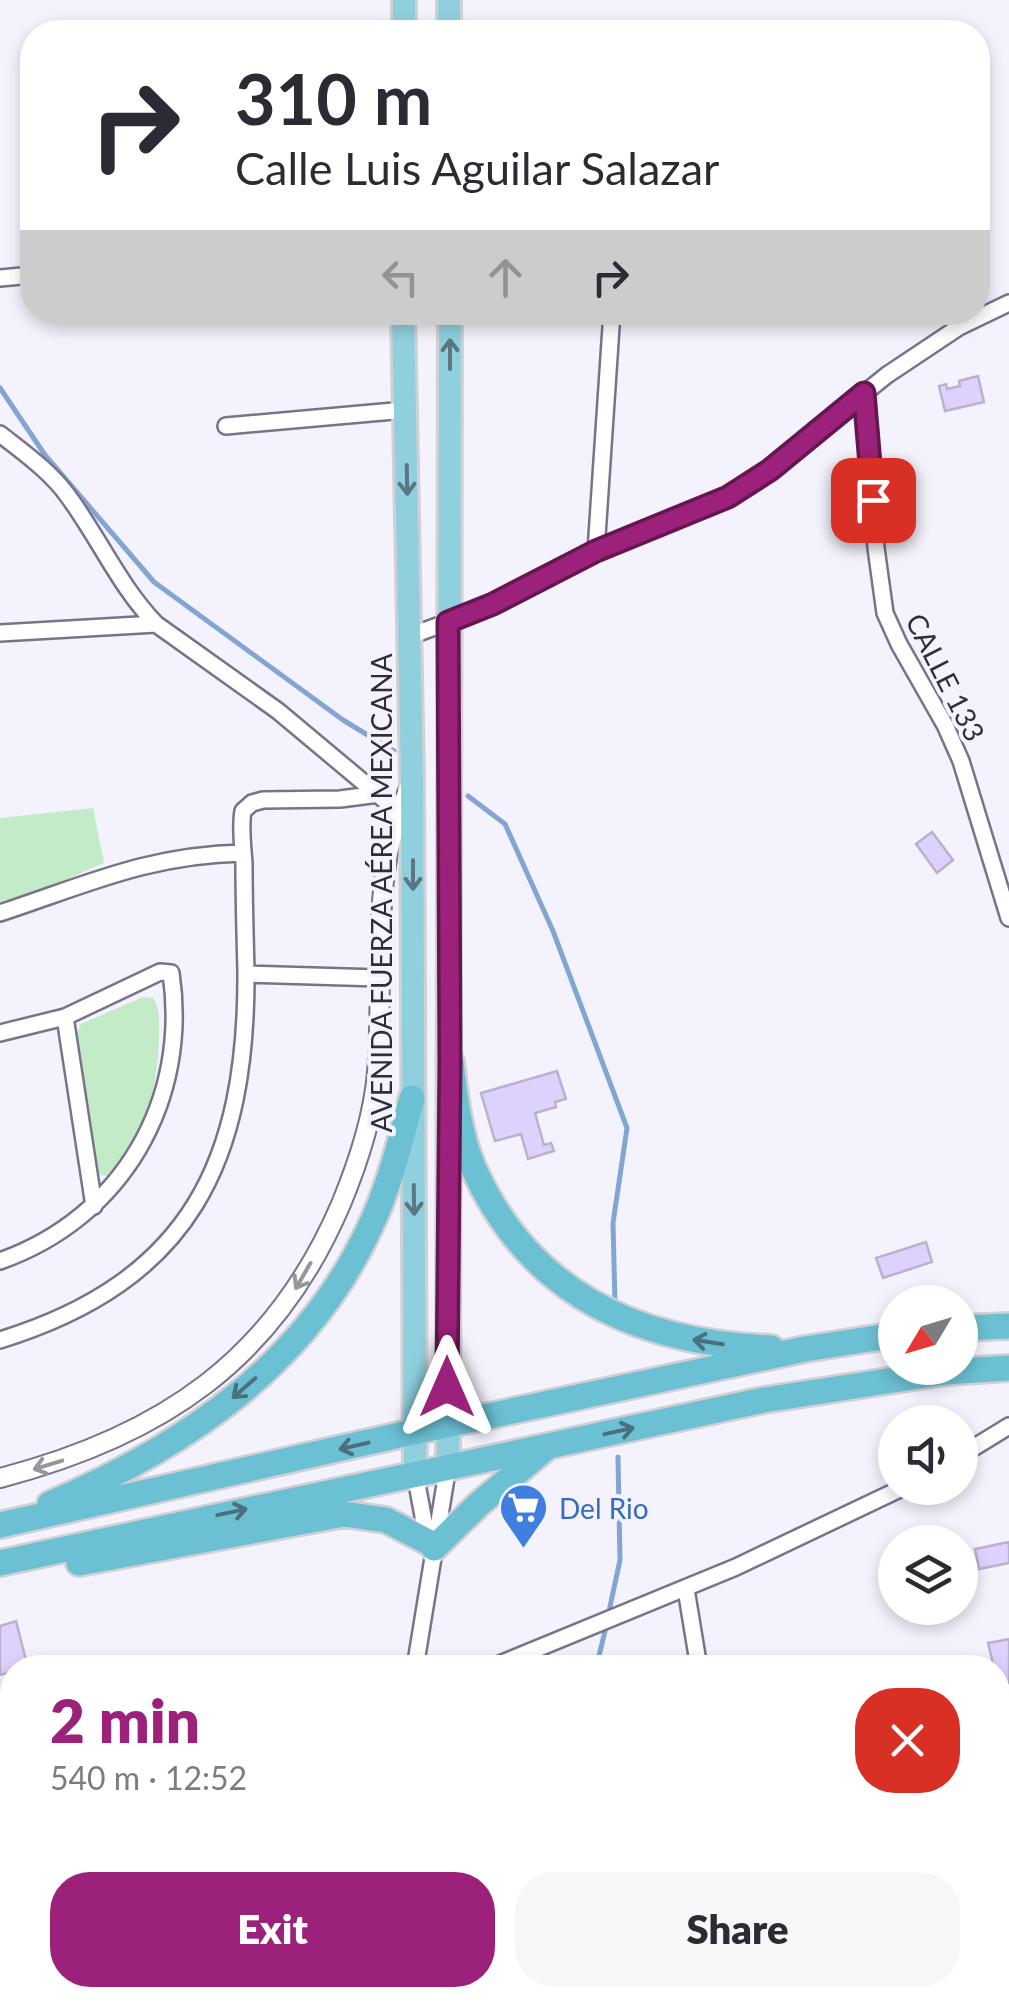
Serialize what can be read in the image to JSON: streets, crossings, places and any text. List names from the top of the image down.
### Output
{
  "streets": {
    "main road": ["AVENIDA FUERZA AÉREA MEXICANA"],
    "street": ["CALLE 133"]
  },
  "places": {
    "supermarket": ["Del Rio"]
  },
  "north": "bottom left",
  "page": {
    "turn": ["310 m", "Calle Luis Aguilar Salazar"],
    "heading": ["2 min", "540 m · 12:52"],
    "buttons": ["Exit", "Share"]
  }
}
